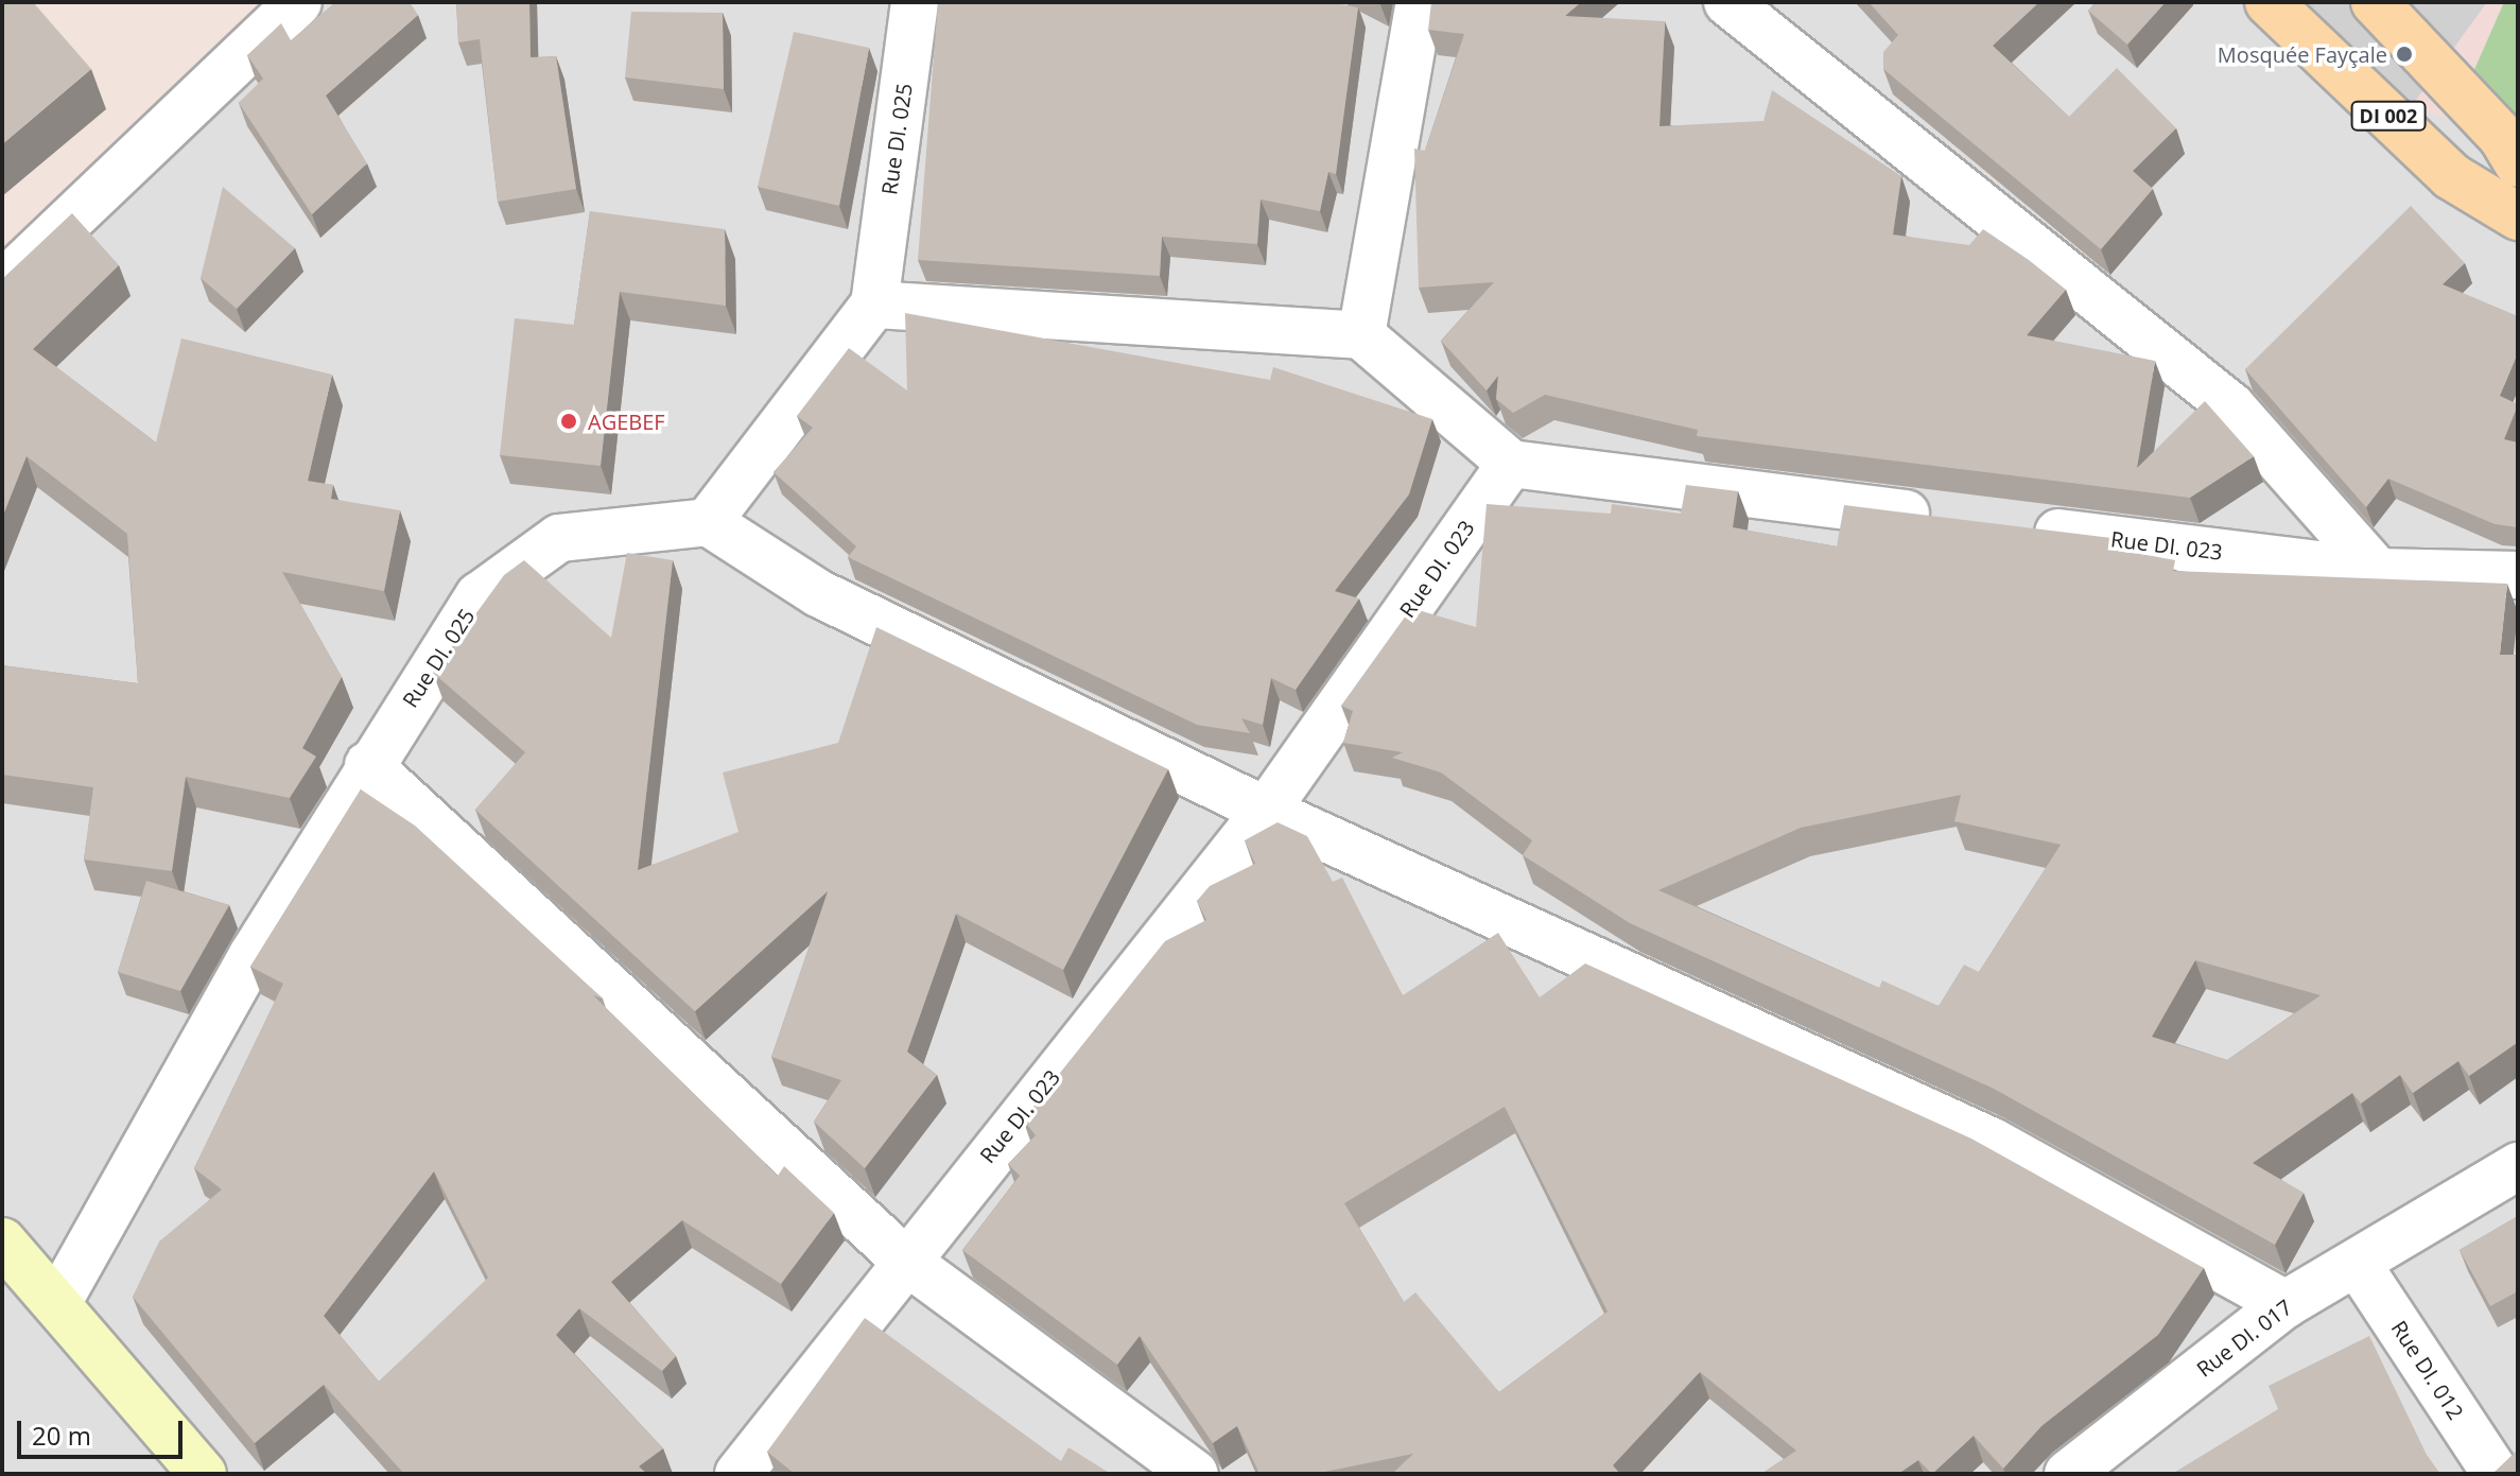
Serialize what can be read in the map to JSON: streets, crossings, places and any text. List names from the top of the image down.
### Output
{
  "streets": {
    "main road": ["DI 002"],
    "street": [
      "Rue DI. 025",
      "Rue DI. 023",
      "Rue DI. 017",
      "Rue DI. 012"
    ]
  },
  "crossings": [
    ["Rue DI. 017", "Rue DI. 012"]
  ],
  "places": ["Mosquée Fayçale", "AGEBEF"],
  "scale_bar": "20 m"
}
